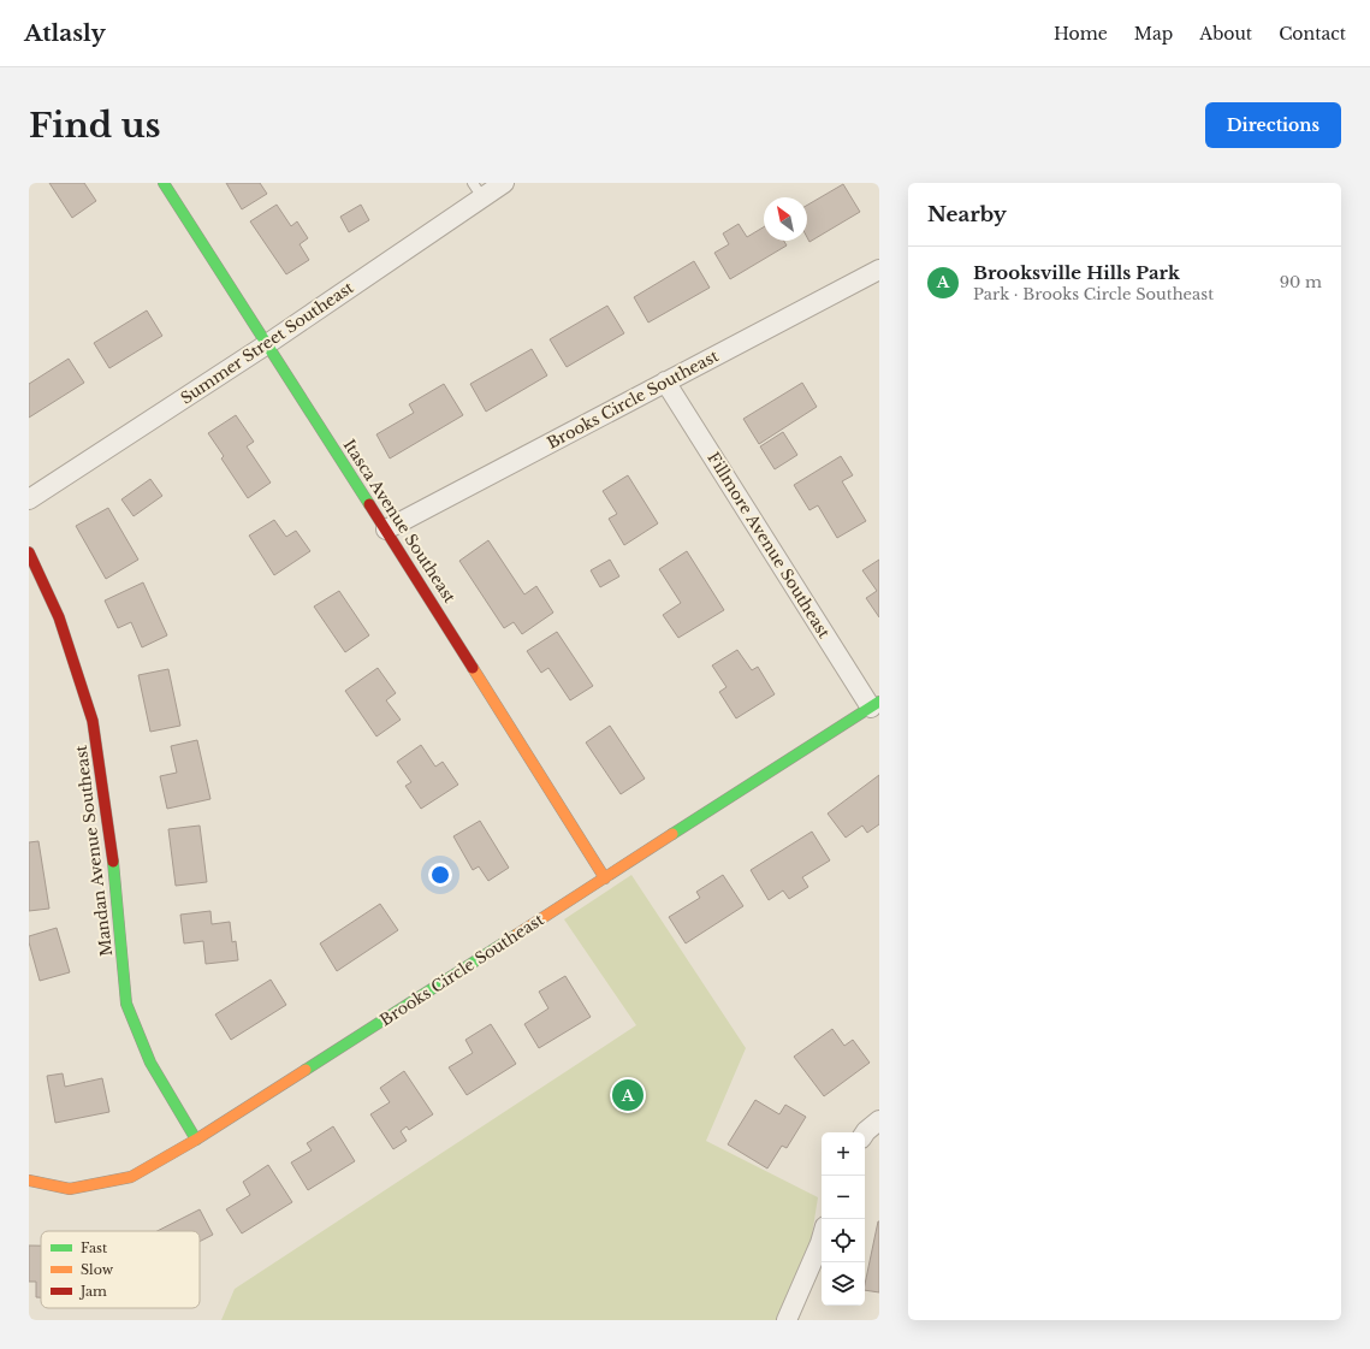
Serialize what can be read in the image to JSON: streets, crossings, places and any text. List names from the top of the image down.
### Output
{
  "streets": {
    "street": [
      "Summer Street Southeast",
      "Brooks Circle Southeast",
      "Itasca Avenue Southeast",
      "Fillmore Avenue Southeast",
      "Mandan Avenue Southeast"
    ]
  },
  "crossings": [
    ["Summer Street Southeast", "Itasca Avenue Southeast"],
    ["Brooks Circle Southeast", "Itasca Avenue Southeast"],
    ["Brooks Circle Southeast", "Fillmore Avenue Southeast"],
    ["Brooks Circle Southeast", "Mandan Avenue Southeast"]
  ],
  "legend": ["Fast", "Slow", "Jam"],
  "north": "top left",
  "page": {
    "header": "Atlasly",
    "nav": [
      "Home",
      "Map",
      "About",
      "Contact"
    ],
    "buttons": "Directions",
    "title": "Find us",
    "heading": "Nearby",
    "list": [
      {
        "mark": "A",
        "name": "Brooksville Hills Park",
        "note": "Park · Brooks Circle Southeast",
        "value": "90 m"
      }
    ],
    "pins": "A",
    "map_buttons": ["+", "−"]
  }
}
